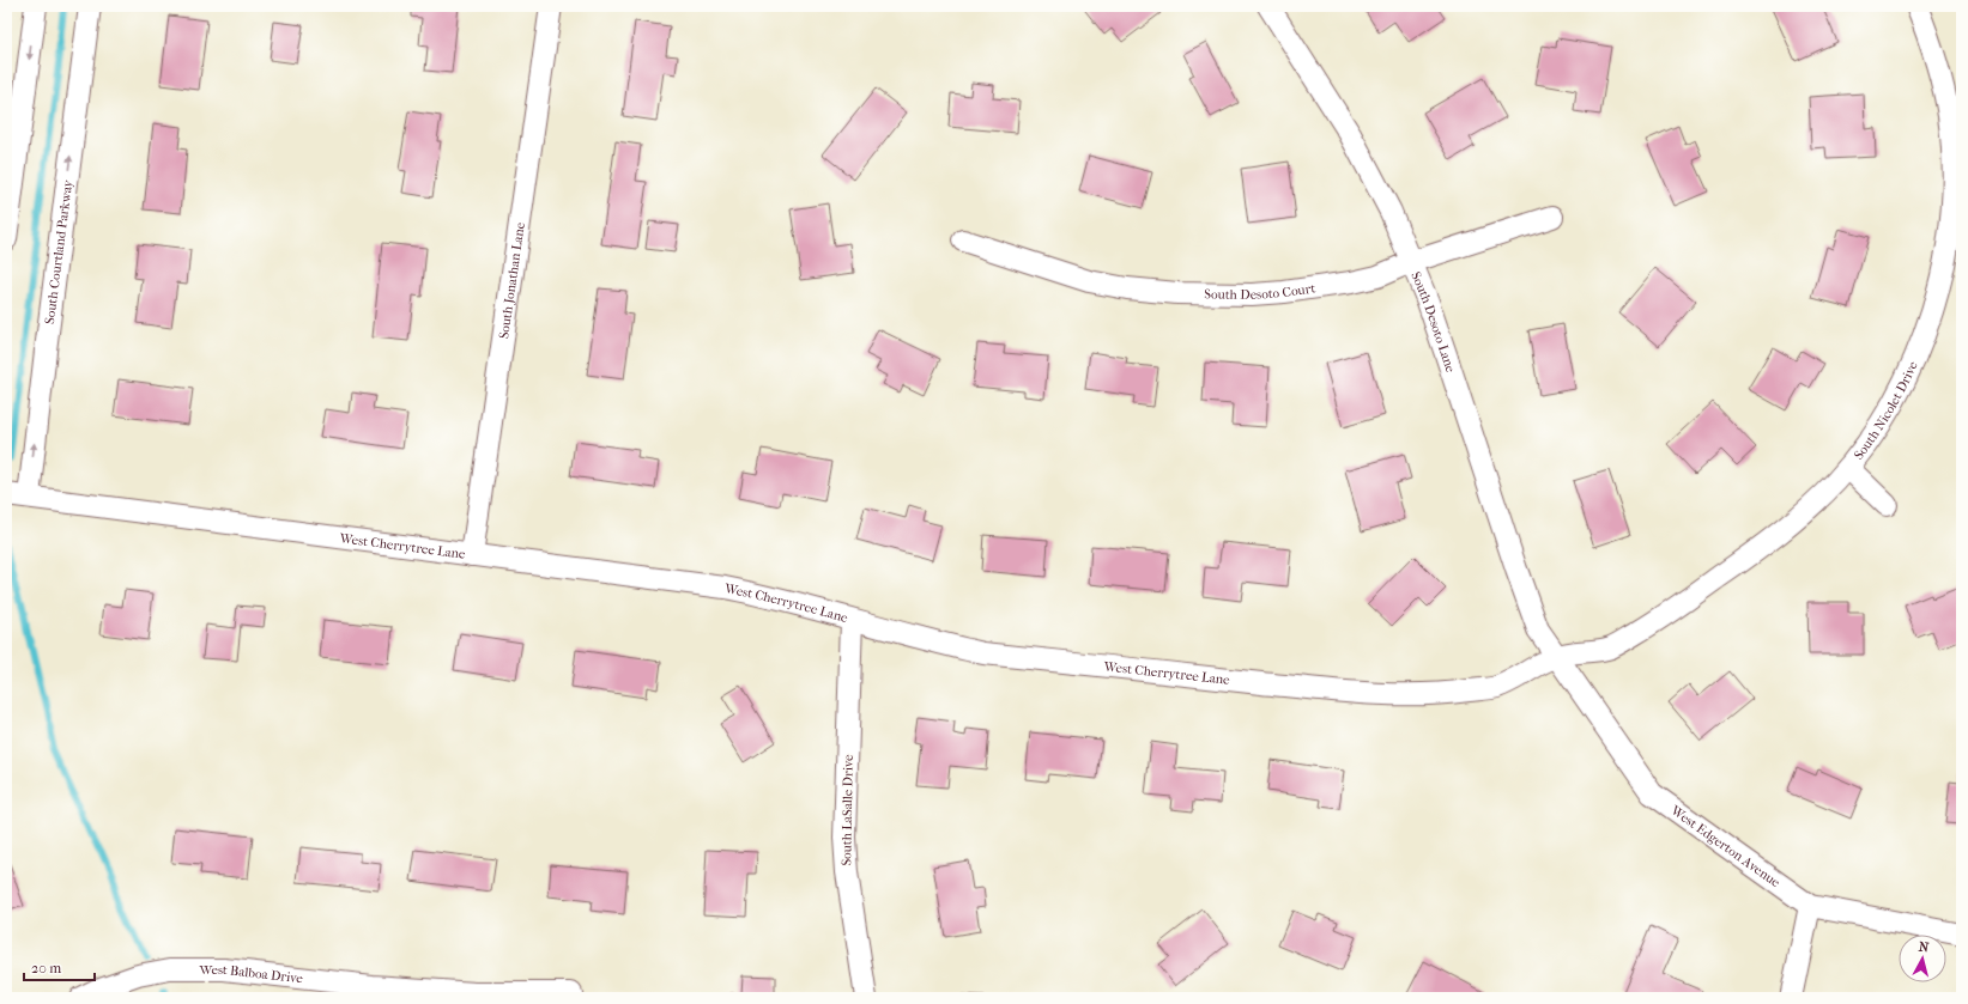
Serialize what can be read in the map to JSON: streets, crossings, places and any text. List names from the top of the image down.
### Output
{
  "streets": {
    "street": [
      "South Courtland Parkway",
      "South Jonathan Lane",
      "South Desoto Court",
      "South Desoto Lane",
      "South Nicolet Drive",
      "West Cherrytree Lane",
      "South LaSalle Drive",
      "West Edgerton Avenue",
      "West Balboa Drive"
    ]
  },
  "crossings": [
    ["South Courtland Parkway", "West Cherrytree Lane"],
    ["South Jonathan Lane", "West Cherrytree Lane"],
    ["South Desoto Court", "South Desoto Lane"],
    ["South Desoto Lane", "South Nicolet Drive"],
    ["South Desoto Lane", "West Cherrytree Lane"],
    ["South Desoto Lane", "West Edgerton Avenue"],
    ["South Nicolet Drive", "West Cherrytree Lane"],
    ["South Nicolet Drive", "West Edgerton Avenue"],
    ["West Cherrytree Lane", "South LaSalle Drive"],
    ["West Cherrytree Lane", "West Edgerton Avenue"]
  ],
  "scale_bar": "20 m",
  "north": "top"
}
